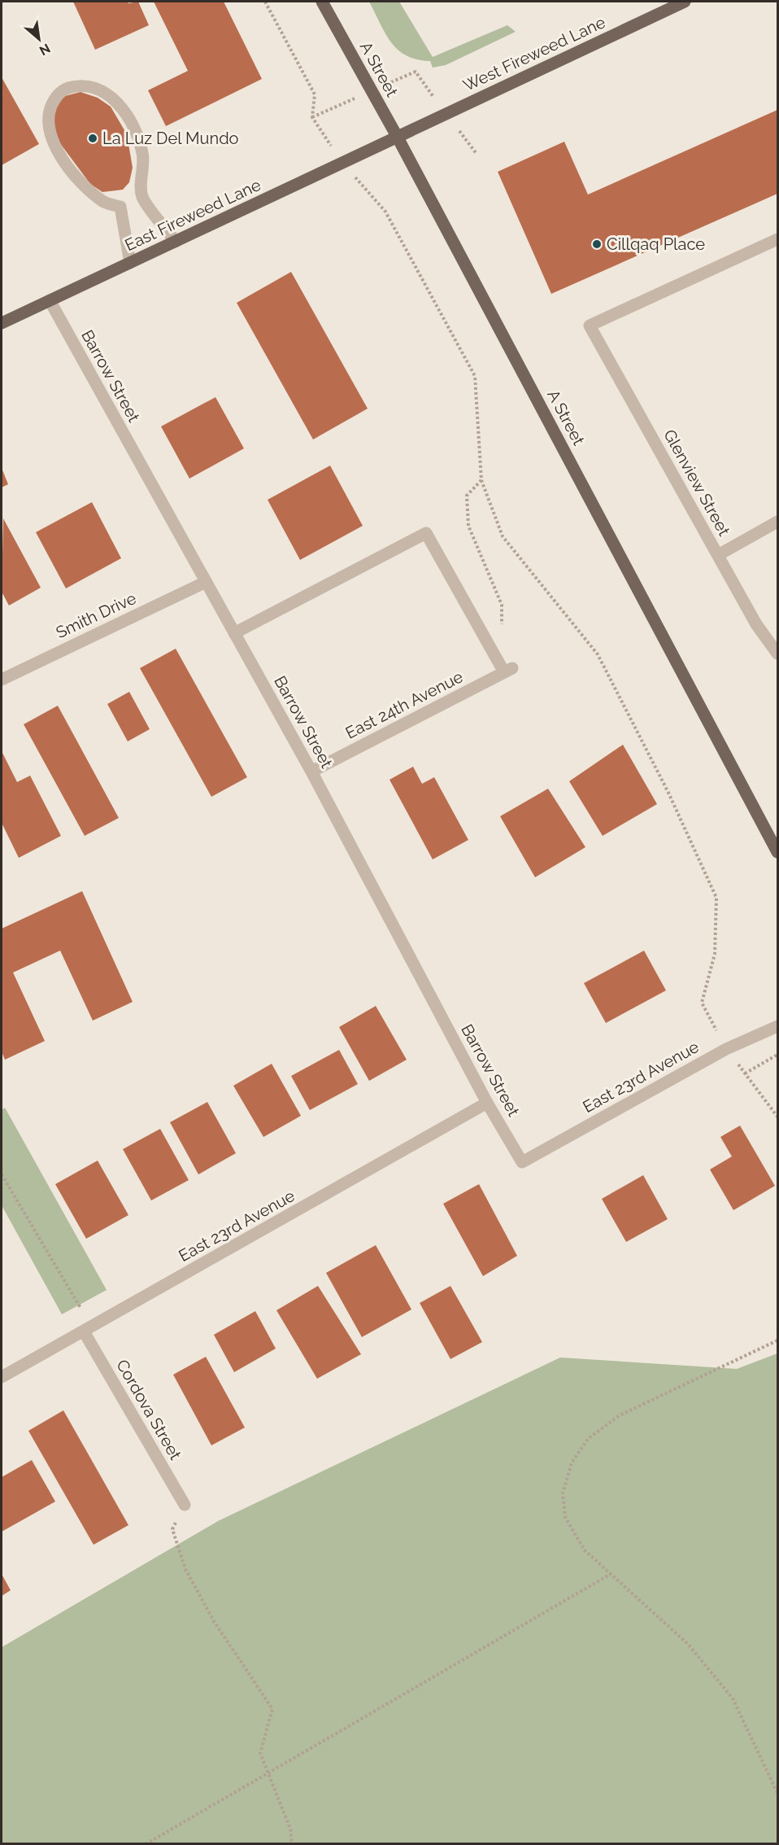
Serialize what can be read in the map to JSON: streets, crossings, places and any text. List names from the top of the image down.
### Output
{
  "streets": {
    "main road": ["West Fireweed Lane", "A Street", "East Fireweed Lane"],
    "street": [
      "Barrow Street",
      "Glenview Street",
      "Smith Drive",
      "East 24th Avenue",
      "East 23rd Avenue",
      "Cordova Street"
    ]
  },
  "crossings": [
    ["West Fireweed Lane", "A Street"],
    ["West Fireweed Lane", "East Fireweed Lane"],
    ["A Street", "East Fireweed Lane"],
    ["East Fireweed Lane", "Barrow Street"],
    ["Barrow Street", "Smith Drive"],
    ["Barrow Street", "East 24th Avenue"],
    ["Barrow Street", "East 23rd Avenue"],
    ["East 23rd Avenue", "Cordova Street"]
  ],
  "places": ["La Luz Del Mundo", "Cillqaq Place"],
  "north": "bottom right"
}
